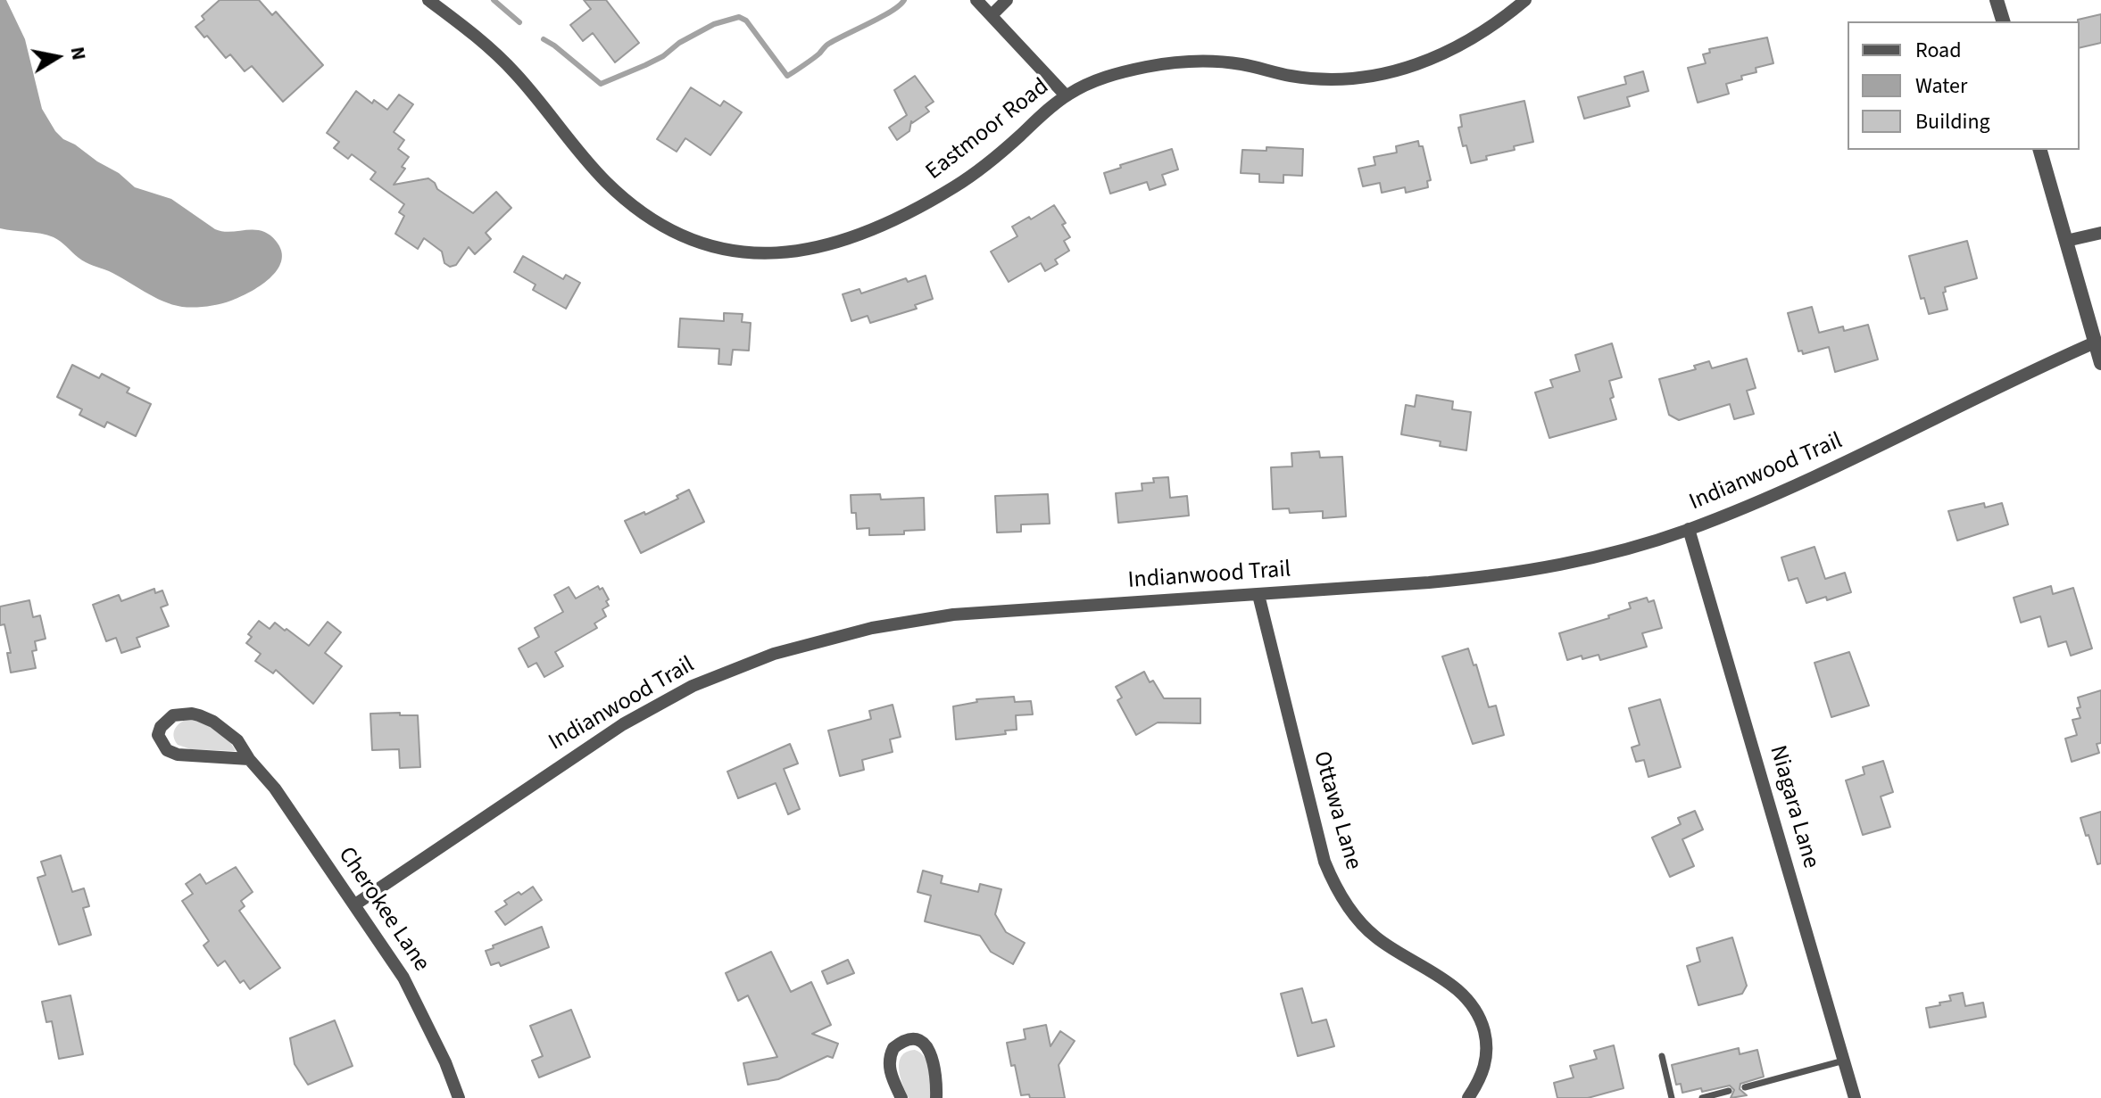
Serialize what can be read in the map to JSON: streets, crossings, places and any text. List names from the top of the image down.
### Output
{
  "streets": {
    "street": [
      "Eastmoor Road",
      "Indianwood Trail",
      "Niagara Lane",
      "Ottawa Lane",
      "Cherokee Lane"
    ]
  },
  "crossings": [
    ["Indianwood Trail", "Niagara Lane"],
    ["Indianwood Trail", "Ottawa Lane"],
    ["Indianwood Trail", "Cherokee Lane"]
  ],
  "legend": ["Road", "Water", "Building"],
  "north": "right"
}
